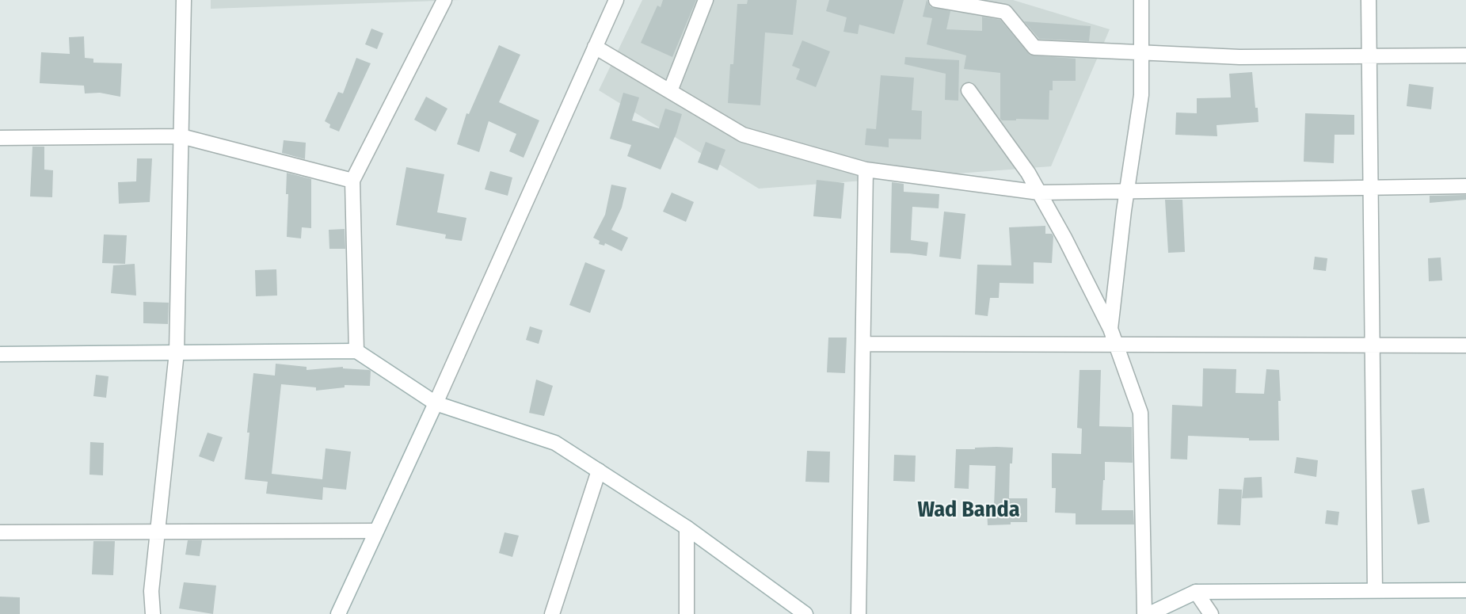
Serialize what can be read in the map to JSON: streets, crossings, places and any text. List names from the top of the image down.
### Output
{
  "districts": ["Wad Banda"]
}
